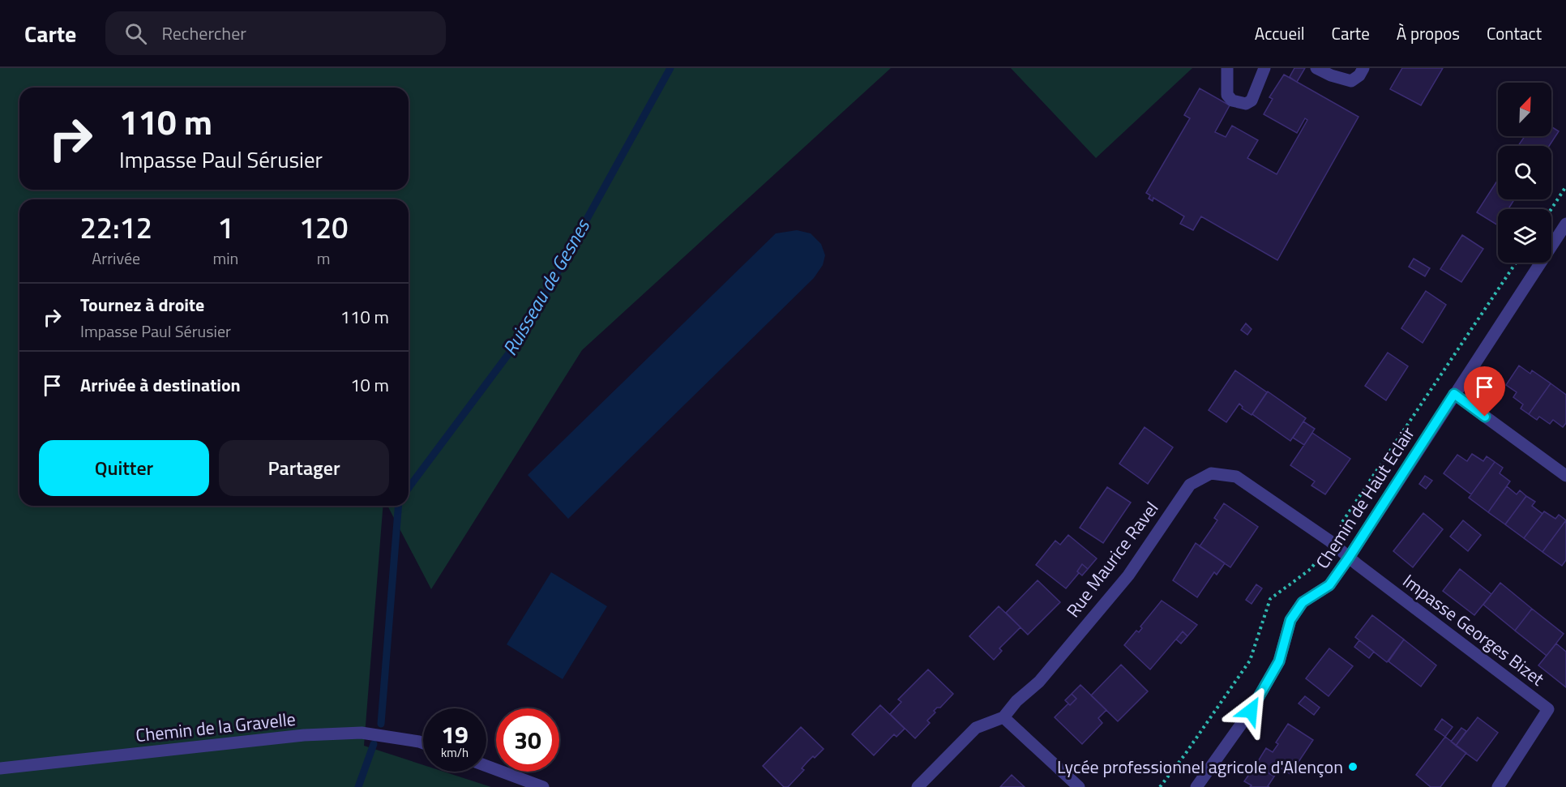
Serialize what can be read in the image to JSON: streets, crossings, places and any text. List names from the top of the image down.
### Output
{
  "streets": {
    "street": [
      "Chemin de Haut Eclair",
      "Rue Maurice Ravel",
      "Impasse Georges Bizet",
      "Chemin de la Gravelle"
    ]
  },
  "crossings": [
    ["Chemin de Haut Eclair", "Rue Maurice Ravel"],
    ["Chemin de Haut Eclair", "Impasse Georges Bizet"],
    ["Rue Maurice Ravel", "Impasse Georges Bizet"]
  ],
  "water": ["Ruisseau de Gesnes"],
  "places": ["Lycée professionnel agricole d'Alençon"],
  "north": "top right",
  "page": {
    "header": "Carte",
    "search": "Rechercher",
    "nav": [
      "Accueil",
      "Carte",
      "À propos",
      "Contact"
    ],
    "turn": ["110 m", "Impasse Paul Sérusier"],
    "eta": [
      "22:12",
      "Arrivée",
      "1",
      "min",
      "120",
      "m"
    ],
    "list": [
      {
        "name": "Tournez à droite",
        "note": "Impasse Paul Sérusier",
        "value": "110 m"
      },
      {
        "name": "Arrivée à destination",
        "value": "10 m"
      }
    ],
    "buttons": ["Quitter", "Partager"],
    "speed": "19 km/h",
    "limit": "30"
  }
}
